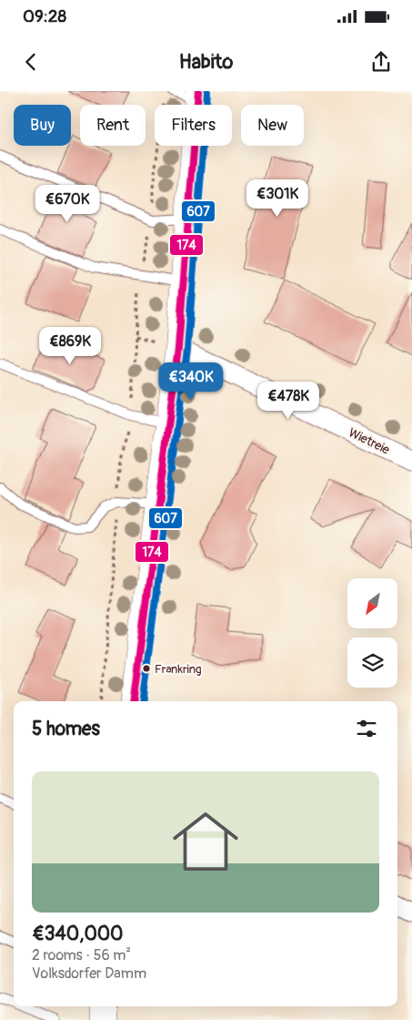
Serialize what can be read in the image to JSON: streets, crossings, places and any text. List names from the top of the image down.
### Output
{
  "streets": {
    "street": ["Wietreie"]
  },
  "places": ["Frankring"],
  "lines": ["transit line 174", "transit line 607"],
  "north": "bottom left",
  "page": {
    "status": "09:28",
    "header": "Habito",
    "chip": [
      "Buy",
      "Rent",
      "Filters",
      "New"
    ],
    "price": [
      "€301K",
      "€670K",
      "€869K",
      "€340K",
      "€478K"
    ],
    "heading": "5 homes",
    "list": [
      {
        "name": "€340,000",
        "note": "2 rooms · 56 m² · Volksdorfer Damm"
      }
    ]
  }
}
